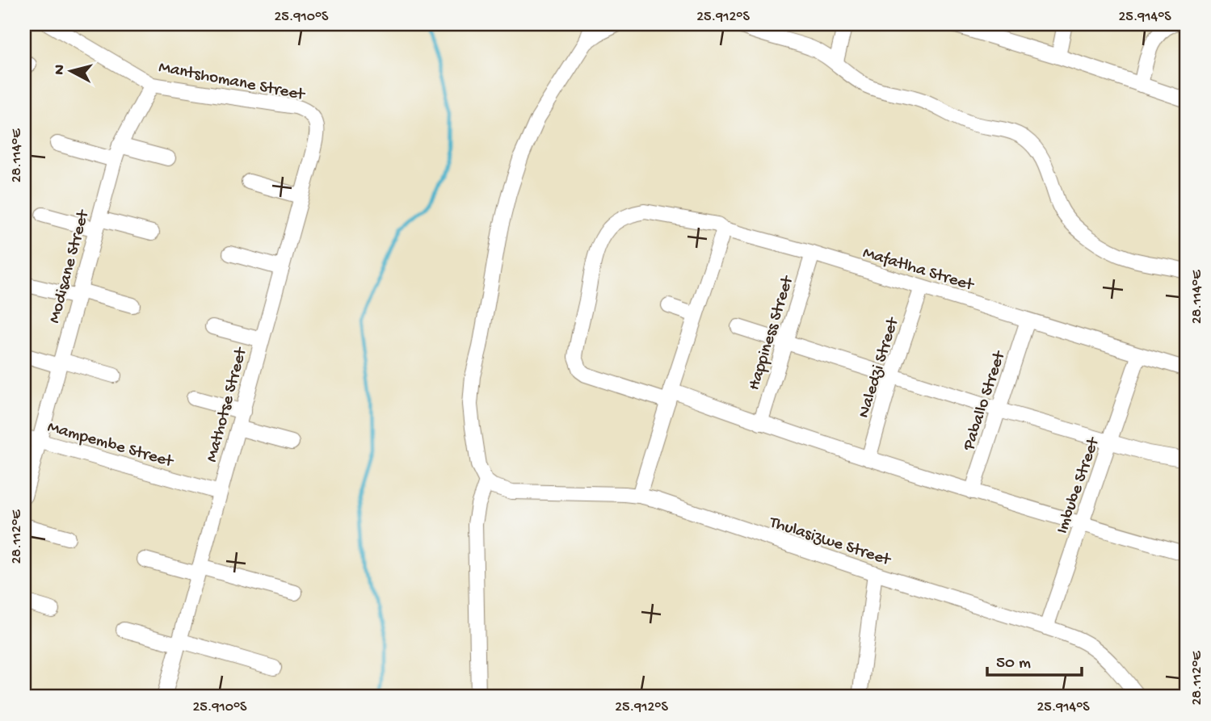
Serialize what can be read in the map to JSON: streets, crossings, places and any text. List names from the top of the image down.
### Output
{
  "streets": {
    "street": [
      "Mantshomane Street",
      "Modisane Street",
      "Mafatlha Street",
      "Happiness Street",
      "Naledzi Street",
      "Paballo Street",
      "Mathotse Street",
      "Mampembe Street",
      "Imbube Street",
      "Thulasizwe Street"
    ]
  },
  "crossings": [
    ["Mantshomane Street", "Modisane Street"],
    ["Mantshomane Street", "Mathotse Street"],
    ["Modisane Street", "Mampembe Street"],
    ["Mafatlha Street", "Happiness Street"],
    ["Mafatlha Street", "Naledzi Street"],
    ["Mafatlha Street", "Paballo Street"],
    ["Mafatlha Street", "Imbube Street"],
    ["Mathotse Street", "Mampembe Street"],
    ["Imbube Street", "Thulasizwe Street"]
  ],
  "scale_bar": "50 m",
  "north": "left",
  "coordinates": [
    "25.910°S",
    "25.912°S",
    "25.914°S",
    "28.114°E",
    "28.112°E"
  ]
}
